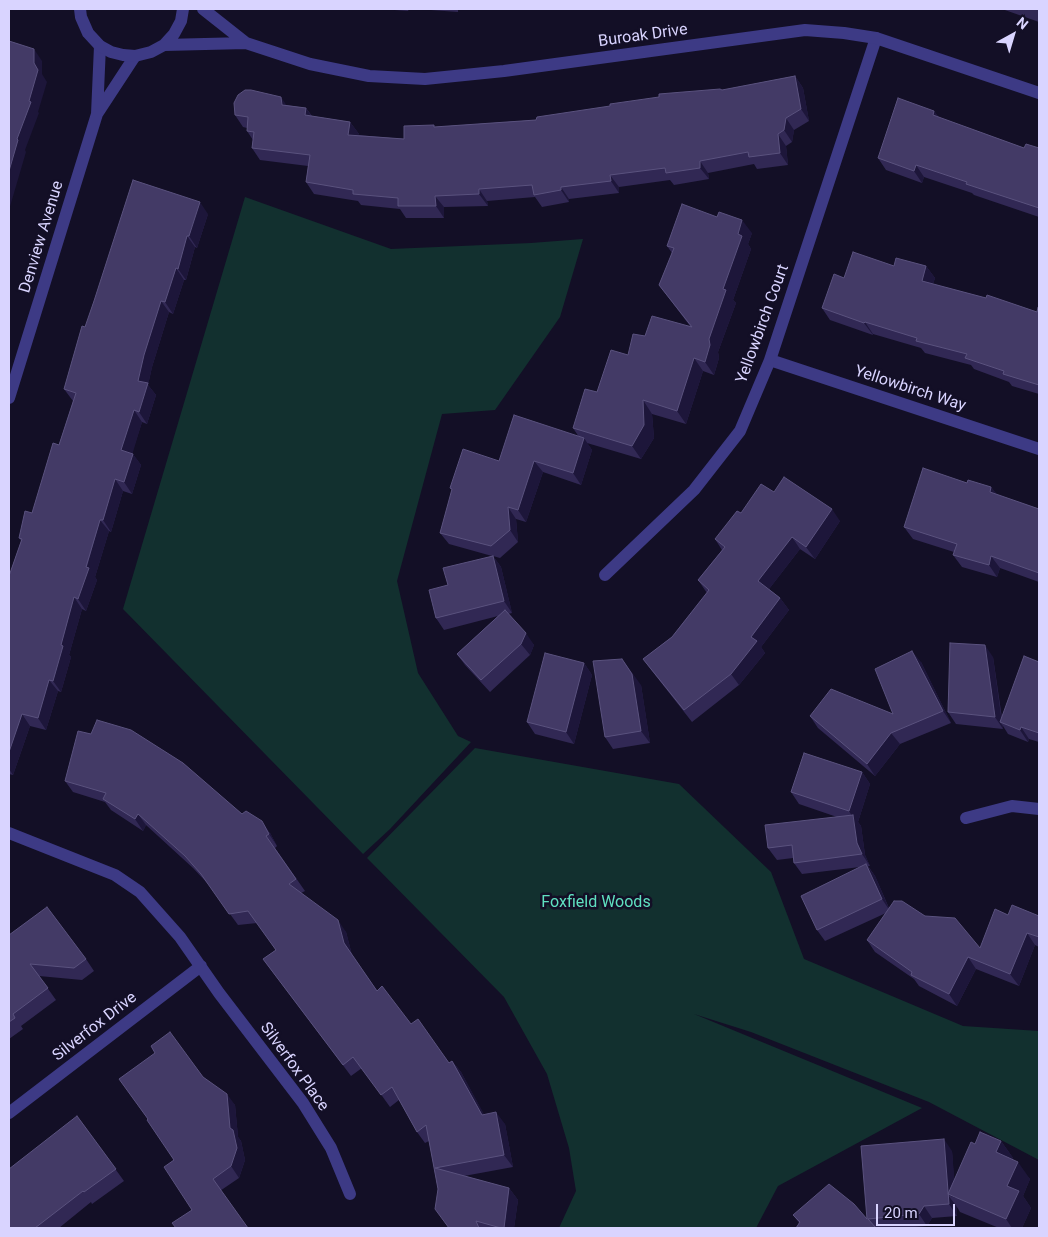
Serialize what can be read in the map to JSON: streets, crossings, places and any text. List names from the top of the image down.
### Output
{
  "streets": {
    "street": [
      "Buroak Drive",
      "Denview Avenue",
      "Yellowbirch Court",
      "Yellowbirch Way",
      "Silverfox Drive",
      "Silverfox Place"
    ]
  },
  "crossings": [
    ["Buroak Drive", "Yellowbirch Court"],
    ["Yellowbirch Court", "Yellowbirch Way"],
    ["Silverfox Drive", "Silverfox Place"]
  ],
  "parks": ["Foxfield Woods"],
  "scale_bar": "20 m",
  "north": "top right"
}
